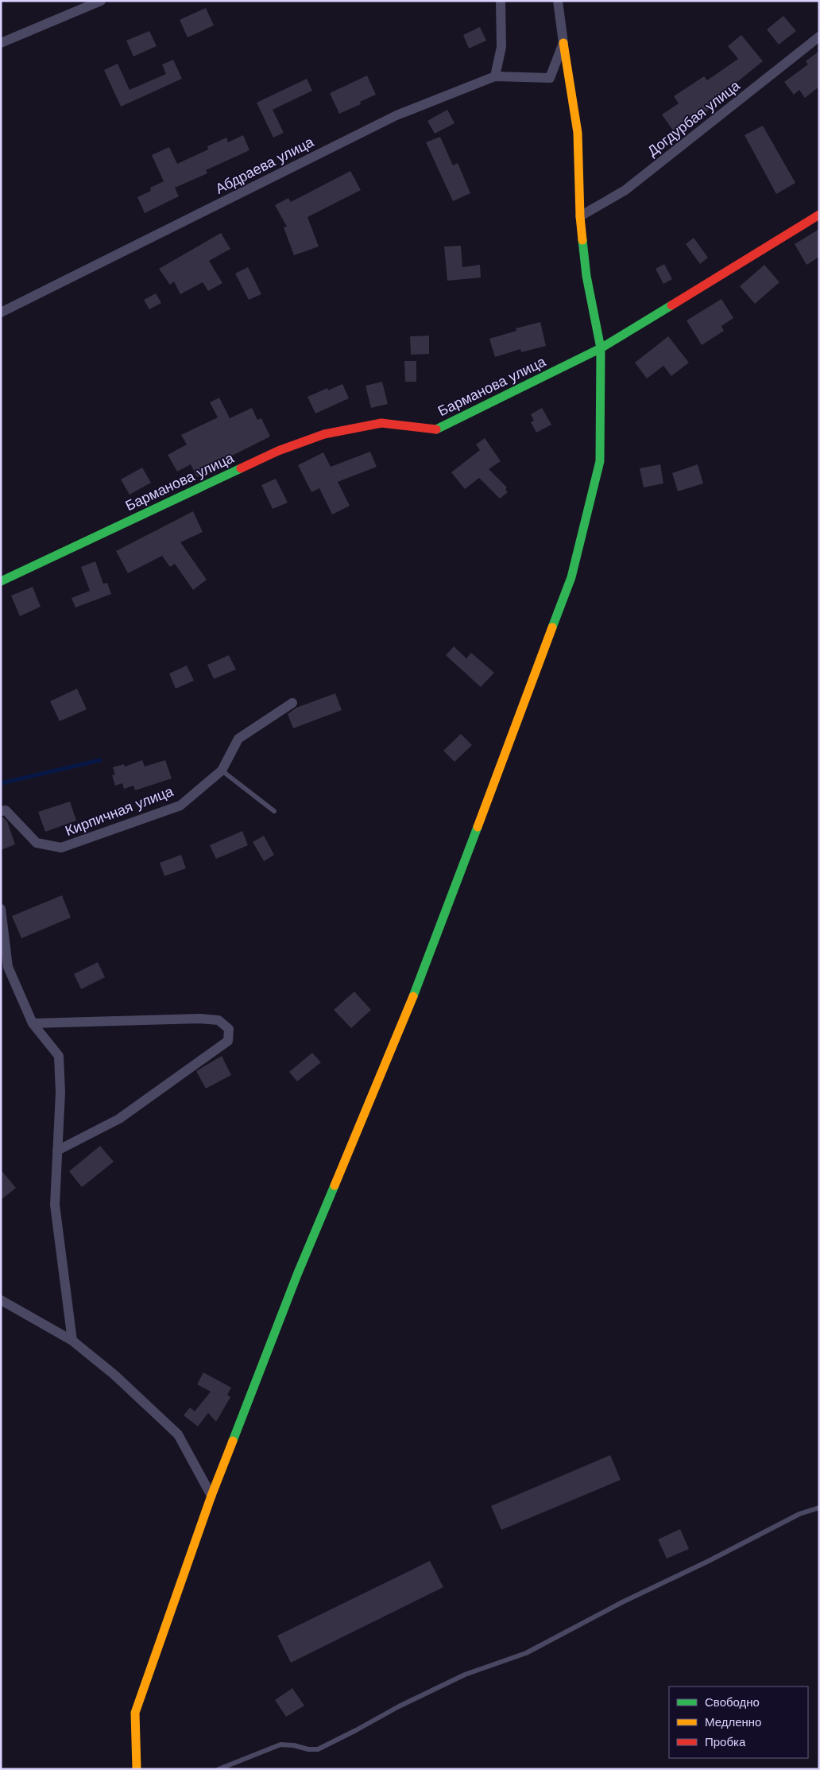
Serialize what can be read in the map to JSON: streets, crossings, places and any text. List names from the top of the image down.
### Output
{
  "streets": {
    "street": [
      "Догдурбая улица",
      "Абдраева улица",
      "Барманова улица",
      "Кирпичная улица"
    ]
  },
  "legend": ["Свободно", "Медленно", "Пробка"]
}
